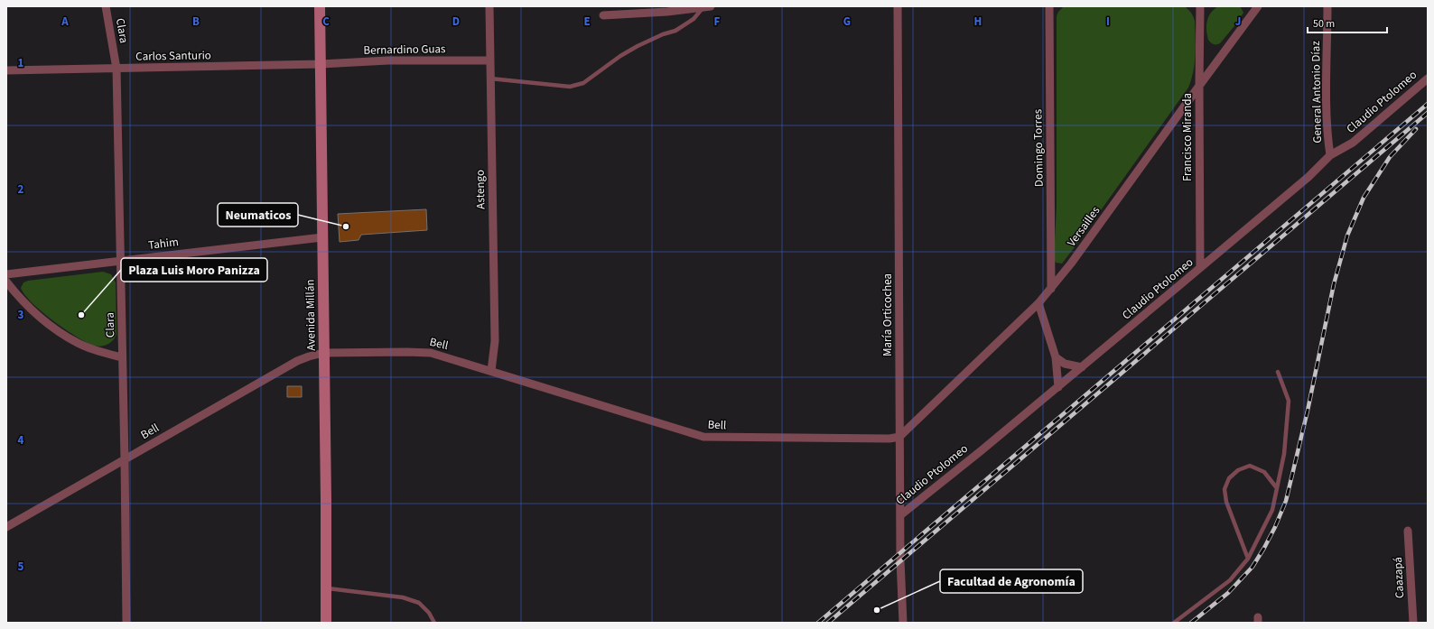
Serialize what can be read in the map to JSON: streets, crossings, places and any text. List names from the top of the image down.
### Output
{
  "streets": {
    "main road": ["Avenida Millán"],
    "street": [
      "Clara",
      "Bernardino Guas",
      "Carlos Santurio",
      "General Antonio Díaz",
      "Claudio Ptolomeo",
      "Francisco Miranda",
      "Domingo Torres",
      "Astengo",
      "Versailles",
      "Tahim",
      "María Orticochea",
      "Bell",
      "Caazapá"
    ]
  },
  "crossings": [
    ["Clara", "Carlos Santurio"],
    ["Clara", "Tahim"],
    ["Clara", "Bell"],
    ["Bernardino Guas", "Carlos Santurio"],
    ["Bernardino Guas", "Astengo"],
    ["Bernardino Guas", "Avenida Millán"],
    ["Carlos Santurio", "Avenida Millán"],
    ["General Antonio Díaz", "Claudio Ptolomeo"],
    ["Claudio Ptolomeo", "Francisco Miranda"],
    ["Claudio Ptolomeo", "María Orticochea"],
    ["Francisco Miranda", "Versailles"],
    ["Domingo Torres", "Versailles"],
    ["Astengo", "Bell"],
    ["Versailles", "María Orticochea"],
    ["Versailles", "Bell"],
    ["Tahim", "Avenida Millán"],
    ["Avenida Millán", "Bell"],
    ["María Orticochea", "Bell"]
  ],
  "places": ["Neumaticos", "Plaza Luis Moro Panizza", "Facultad de Agronomía"],
  "scale_bar": "50 m",
  "grid": {
    "columns": [
      "A",
      "B",
      "C",
      "D",
      "E",
      "F",
      "G",
      "H",
      "I",
      "J"
    ],
    "rows": [
      "1",
      "2",
      "3",
      "4",
      "5"
    ]
  }
}
